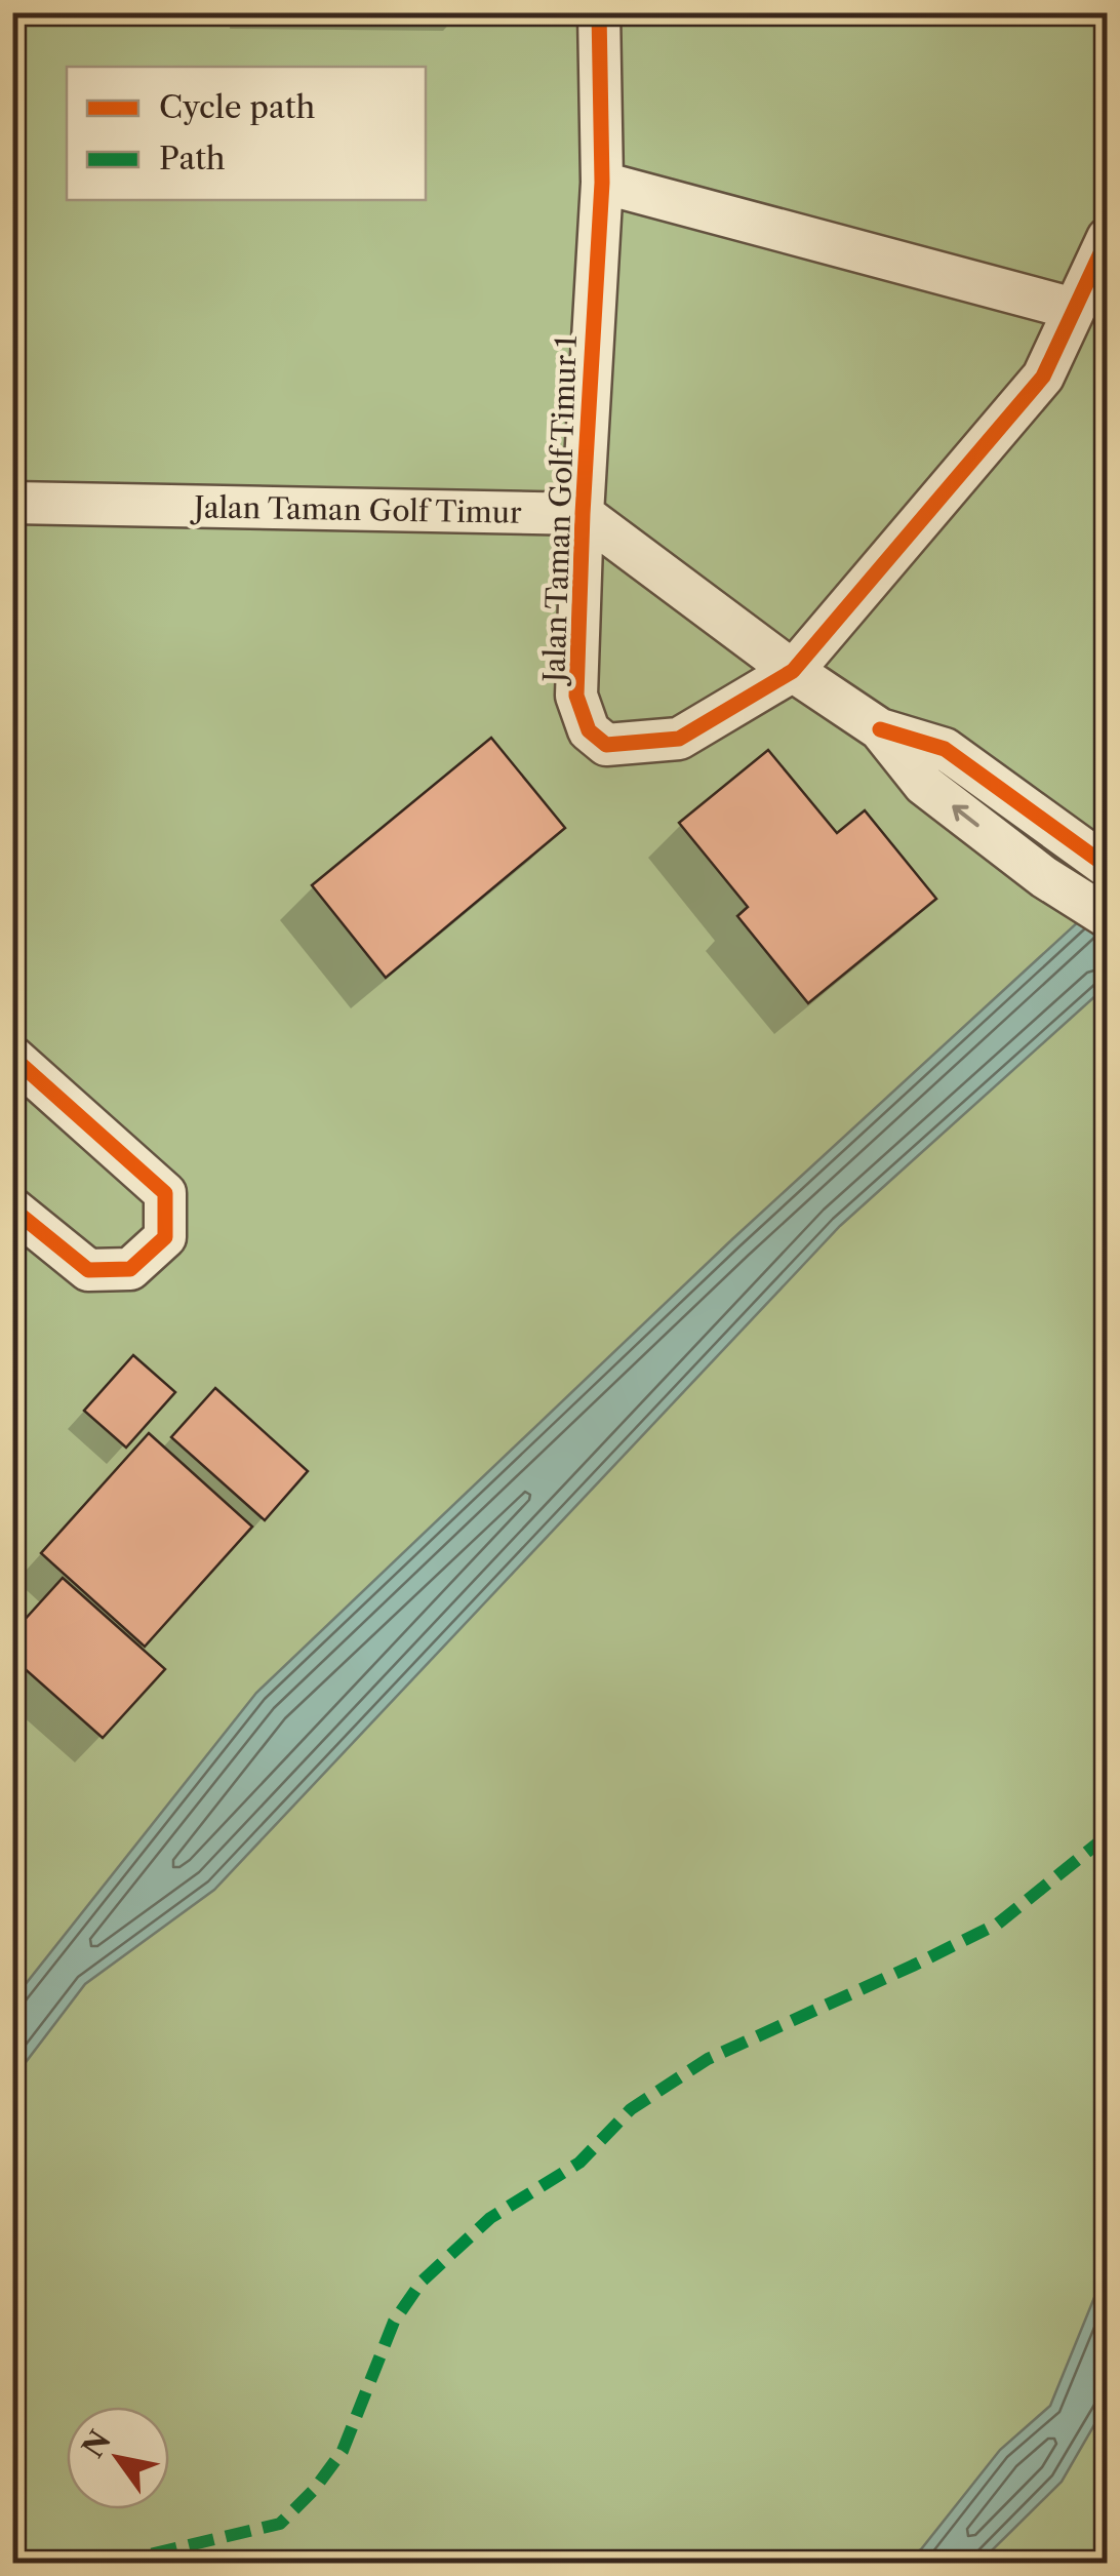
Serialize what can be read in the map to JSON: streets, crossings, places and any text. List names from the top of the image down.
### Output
{
  "streets": {
    "street": ["Jalan Taman Golf Timur 1", "Jalan Taman Golf Timur"]
  },
  "crossings": [
    ["Jalan Taman Golf Timur 1", "Jalan Taman Golf Timur"]
  ],
  "legend": ["Cycle path", "Path"],
  "north": "top left"
}
